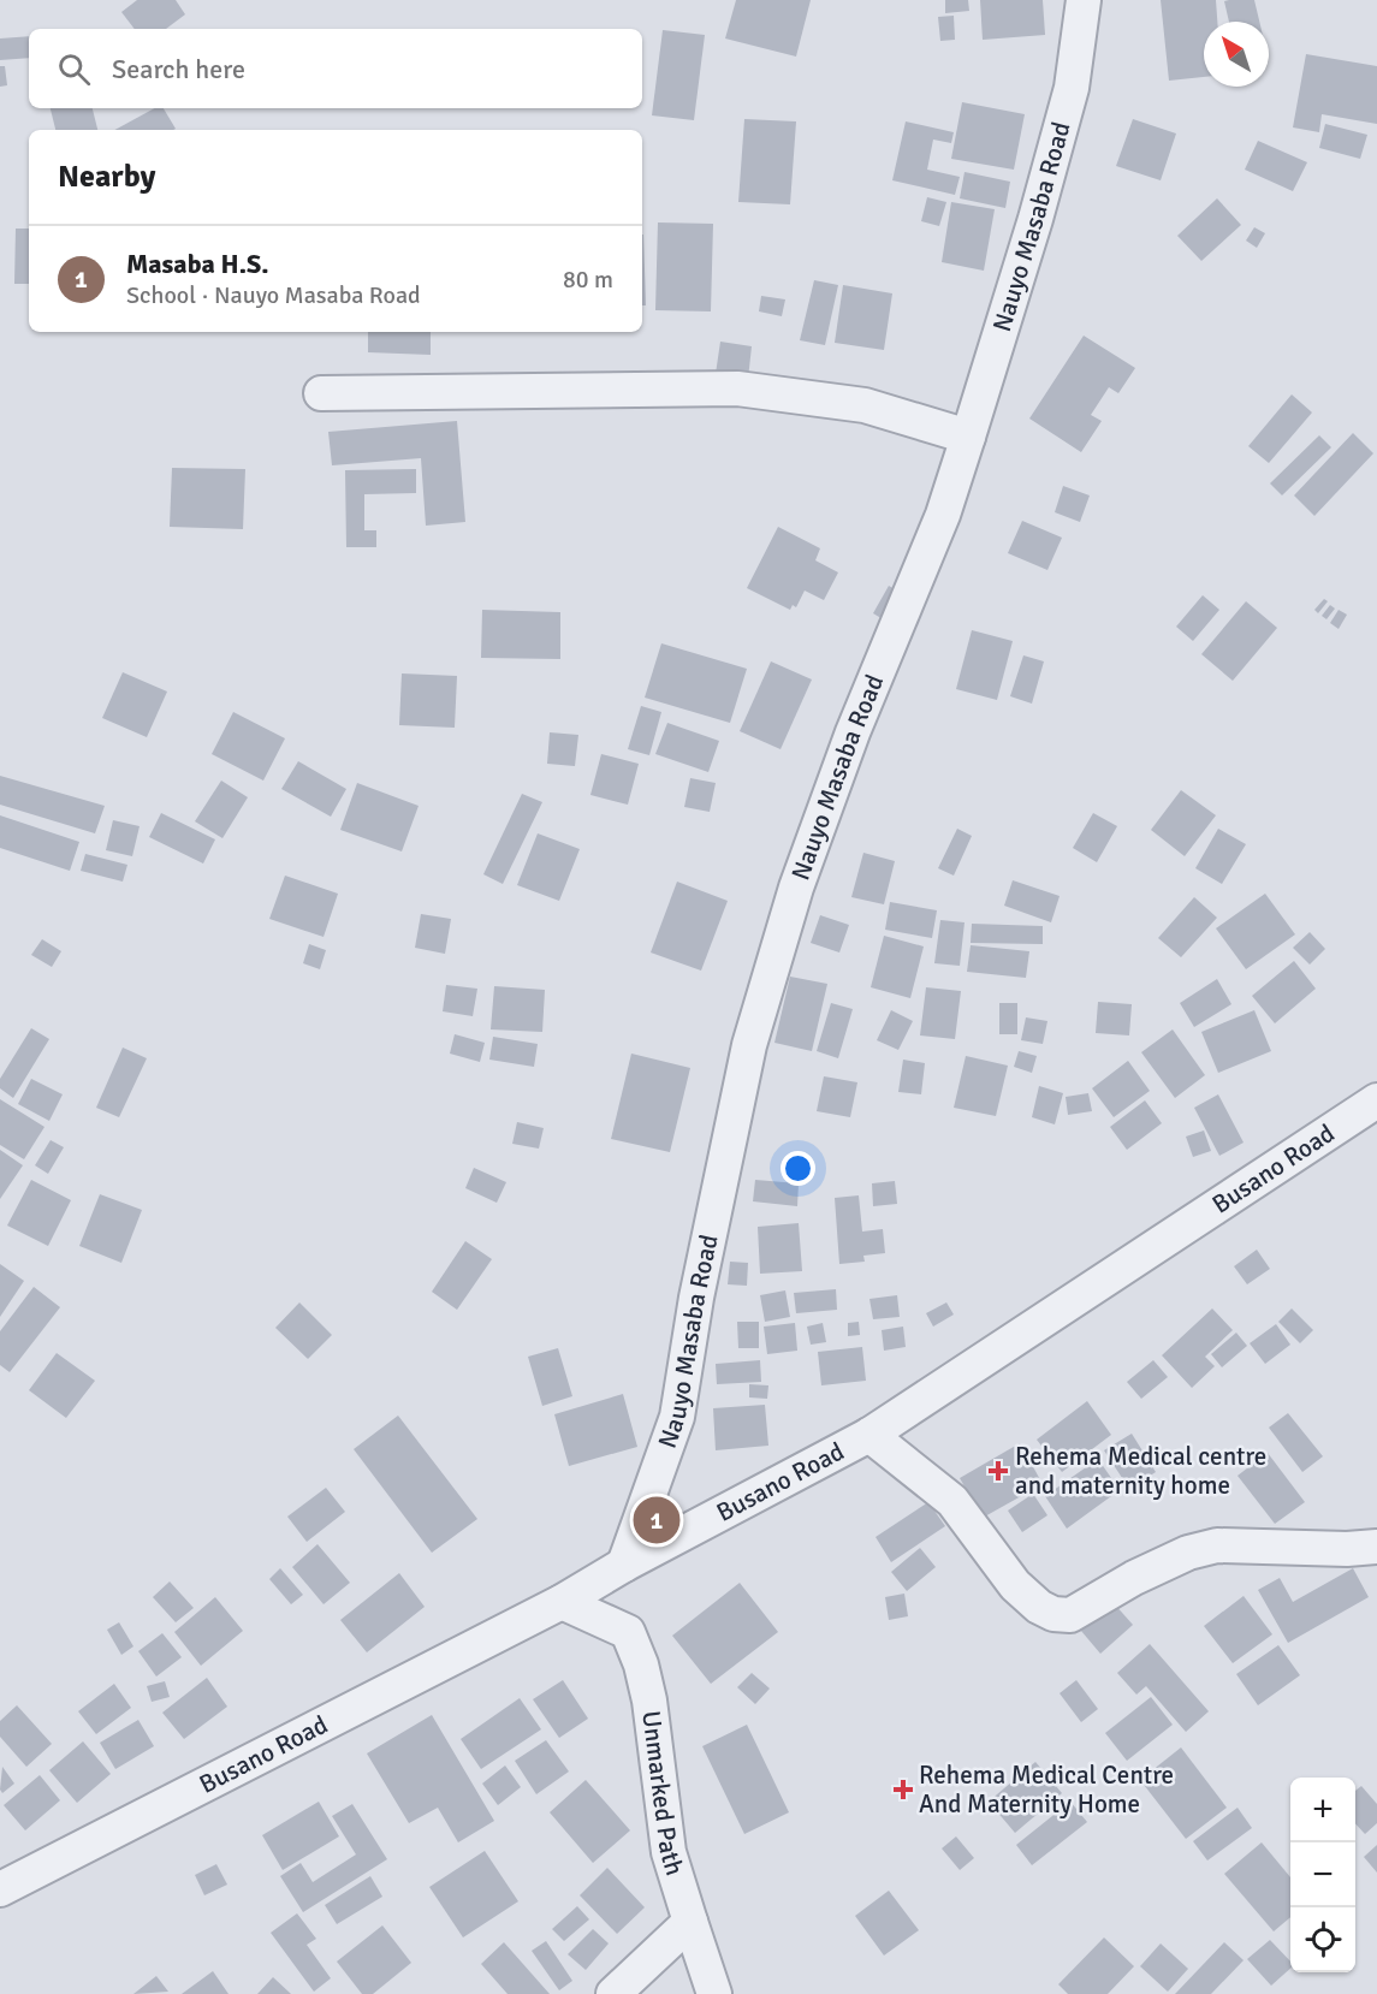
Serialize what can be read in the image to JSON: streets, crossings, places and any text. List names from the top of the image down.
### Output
{
  "streets": {
    "street": ["Nauyo Masaba Road", "Busano Road", "Unmarked Path"]
  },
  "crossings": [
    ["Nauyo Masaba Road", "Busano Road"],
    ["Busano Road", "Unmarked Path"]
  ],
  "places": {
    "health": ["Rehema Medical centre and maternity home", "Rehema Medical Centre And Maternity Home"]
  },
  "north": "top left",
  "page": {
    "search": "Search here",
    "heading": "Nearby",
    "list": [
      {
        "mark": "1",
        "name": "Masaba H.S.",
        "note": "School · Nauyo Masaba Road",
        "value": "80 m"
      }
    ],
    "pins": "1",
    "map_buttons": ["+", "−"]
  }
}
